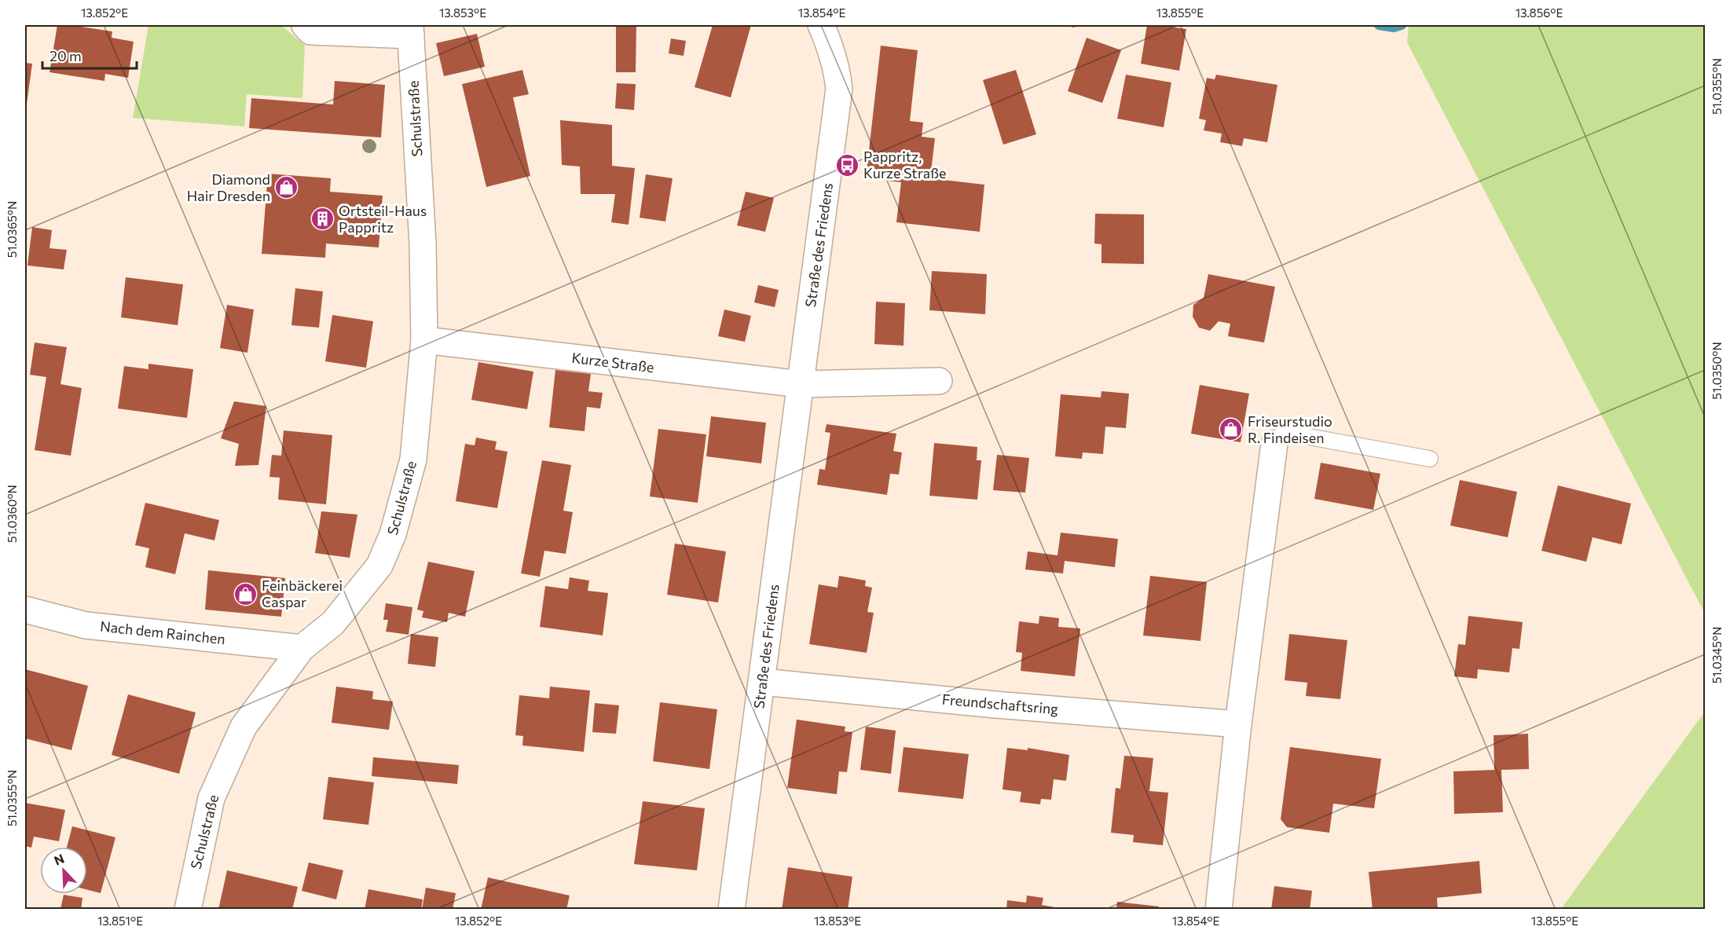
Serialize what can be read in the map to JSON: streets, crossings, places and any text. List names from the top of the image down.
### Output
{
  "streets": {
    "street": [
      "Schulstraße",
      "Straße des Friedens",
      "Kurze Straße",
      "Nach dem Rainchen",
      "Freundschaftsring"
    ]
  },
  "crossings": [
    ["Schulstraße", "Kurze Straße"],
    ["Schulstraße", "Nach dem Rainchen"],
    ["Straße des Friedens", "Kurze Straße"],
    ["Straße des Friedens", "Freundschaftsring"]
  ],
  "places": {
    "bus stop": ["Pappritz, Kurze Straße"],
    "shop": ["Diamond Hair Dresden", "Friseurstudio R. Findeisen", "Feinbäckerei Caspar"],
    "building": ["Ortsteil-Haus Pappritz"]
  },
  "scale_bar": "20 m",
  "north": "top left",
  "coordinates": [
    "13.852°E",
    "13.853°E",
    "13.854°E",
    "13.855°E",
    "13.856°E",
    "51.0355°N",
    "51.0365°N",
    "51.0350°N",
    "51.0360°N",
    "51.0345°N",
    "13.851°E"
  ]
}
